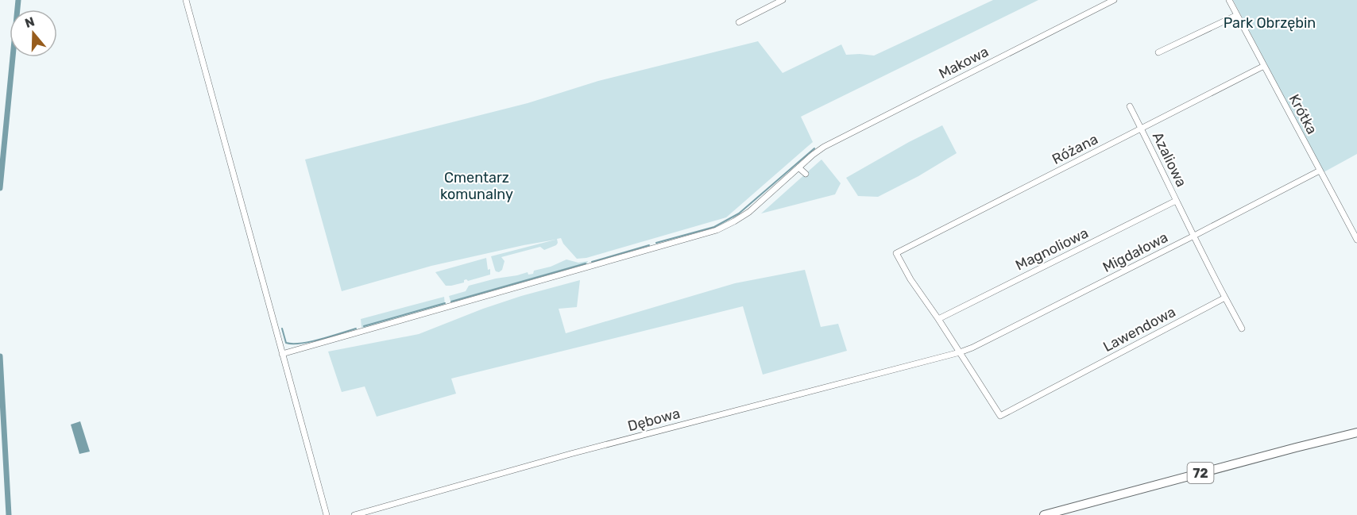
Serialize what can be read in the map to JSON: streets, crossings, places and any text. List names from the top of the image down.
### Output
{
  "streets": {
    "main road": ["72"],
    "street": [
      "Makowa",
      "Krótka",
      "Różana",
      "Azaliowa",
      "Magnoliowa",
      "Migdałowa",
      "Lawendowa",
      "Dębowa"
    ]
  },
  "crossings": [
    ["Krótka", "Różana"],
    ["Krótka", "Migdałowa"],
    ["Różana", "Azaliowa"],
    ["Różana", "Magnoliowa"],
    ["Azaliowa", "Magnoliowa"],
    ["Azaliowa", "Migdałowa"],
    ["Migdałowa", "Lawendowa"],
    ["Migdałowa", "Dębowa"],
    ["Lawendowa", "Dębowa"]
  ],
  "parks": ["Park Obrzębin", "Cmentarz komunalny"],
  "north": "top"
}
